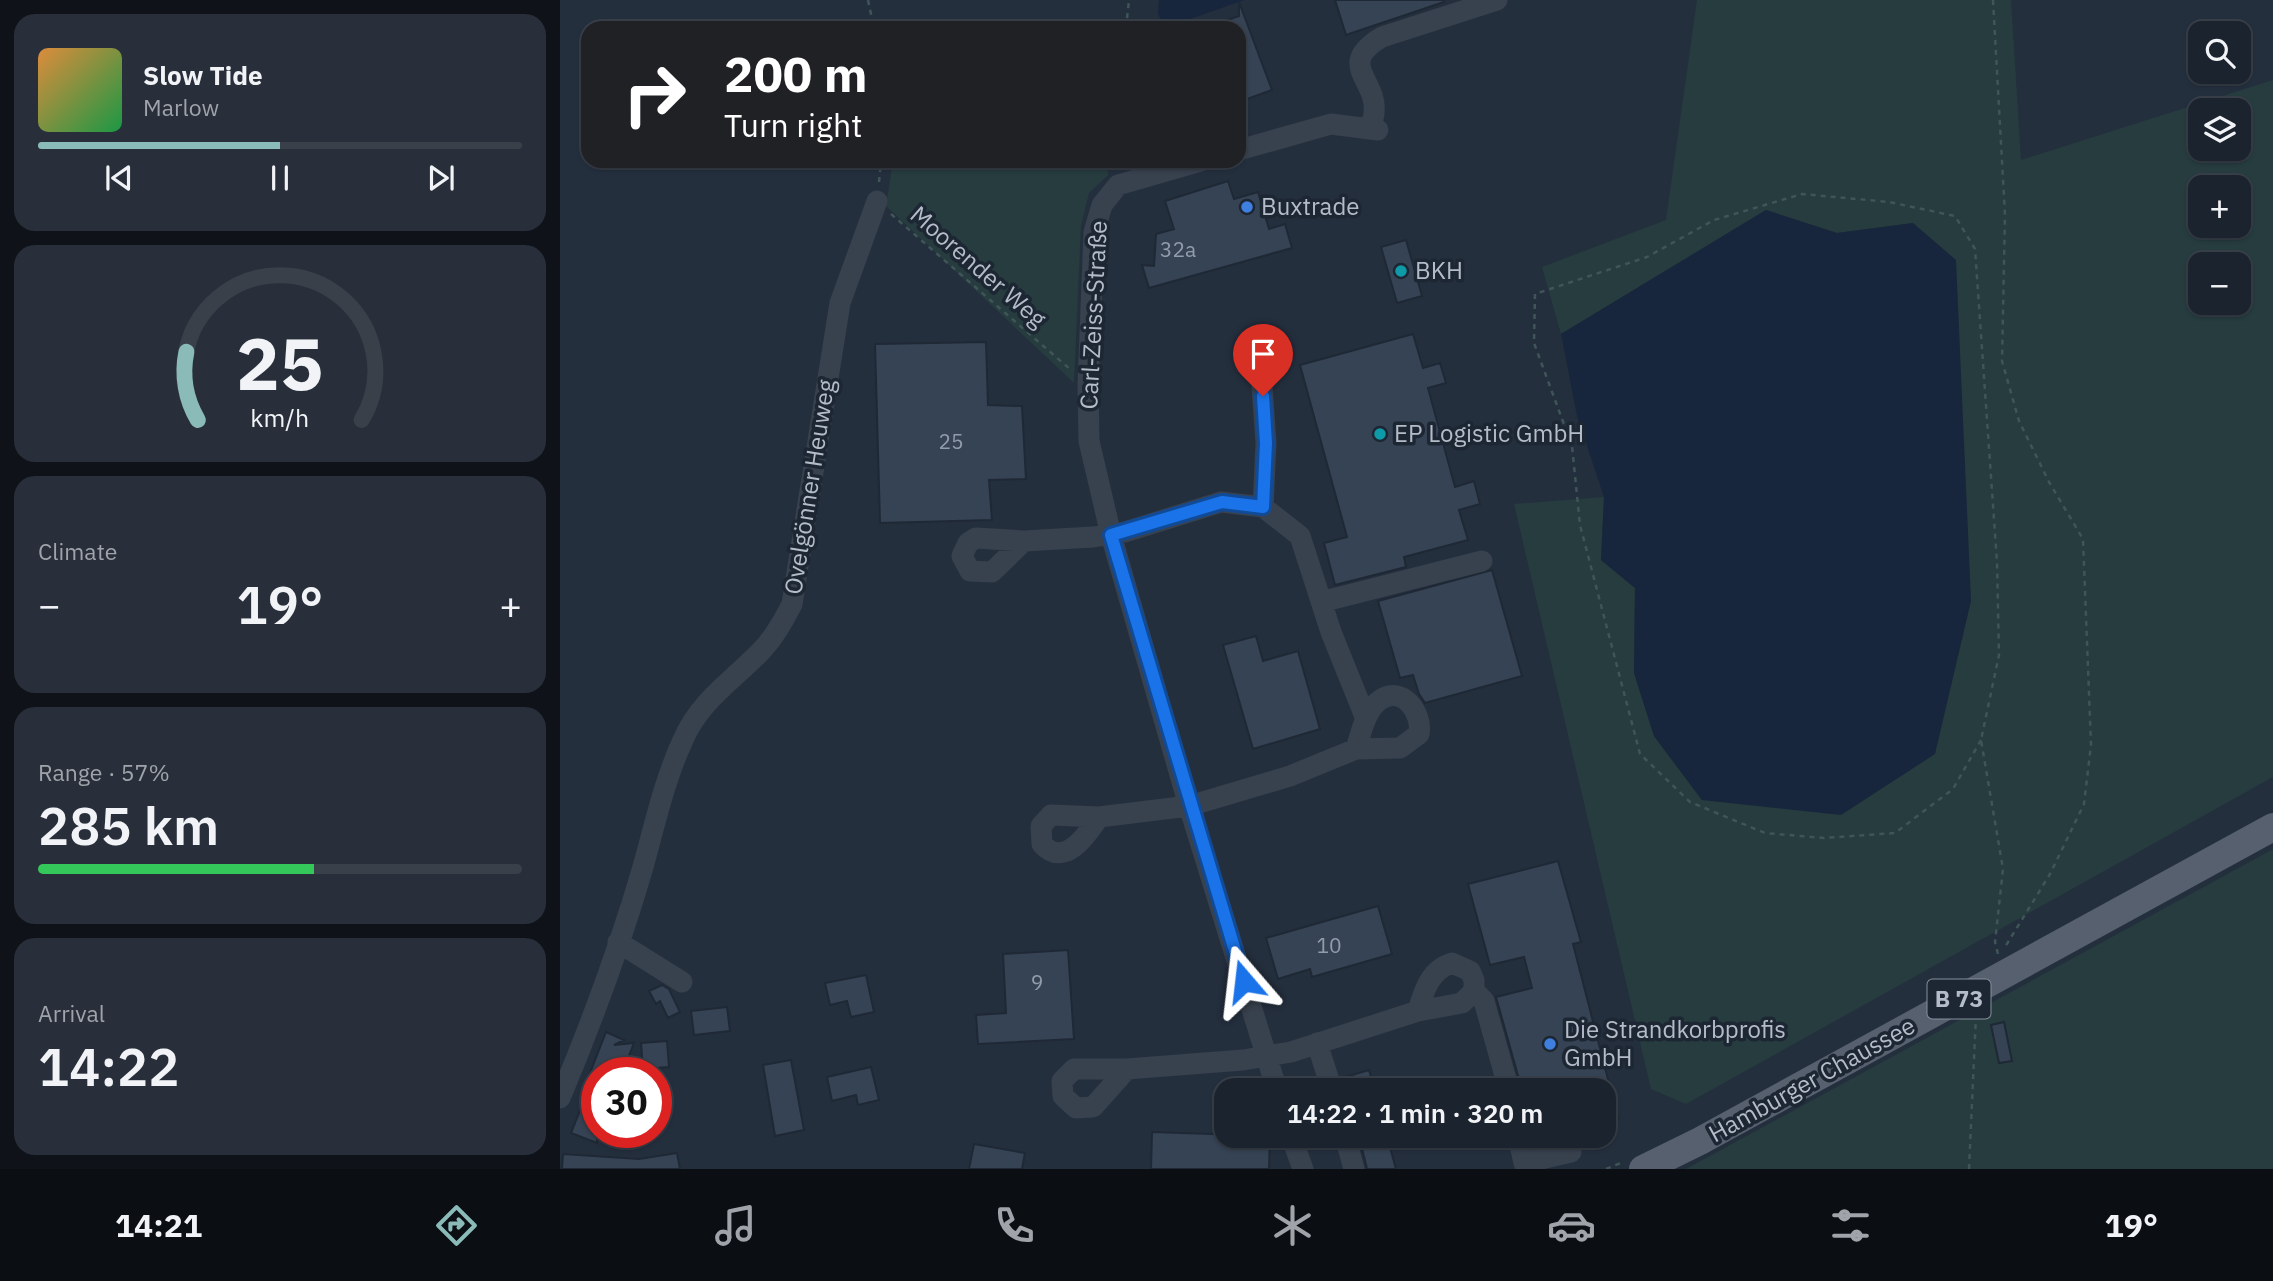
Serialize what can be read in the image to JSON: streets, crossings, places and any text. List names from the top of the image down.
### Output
{
  "streets": {
    "main road": ["B 73", "Hamburger Chaussee"],
    "street": ["Carl-Zeiss-Straße", "Ovelgönner Heuweg"],
    "path": ["Moorender Weg"]
  },
  "crossings": [
    ["Moorender Weg", "Carl-Zeiss-Straße"],
    ["Moorender Weg", "Ovelgönner Heuweg"]
  ],
  "places": [
    "Buxtrade",
    "BKH",
    "EP Logistic GmbH",
    "Die Strandkorbprofis GmbH"
  ],
  "house_numbers": [
    "32a",
    "25",
    "10",
    "9"
  ],
  "page": {
    "map_buttons": ["+", "−"],
    "turn": ["200 m", "Turn right"],
    "song": ["Slow Tide", "Marlow"],
    "tile": [
      "Climate",
      ["Range · 57%", "285 km"],
      ["Arrival", "14:22"]
    ],
    "heat": ["−", "19°", "+"],
    "limit": "30",
    "trip": "14:22 · 1 min · 320 m",
    "tabs": ["14:21", "19°"],
    "gauge": ["25", "km/h"]
  }
}
